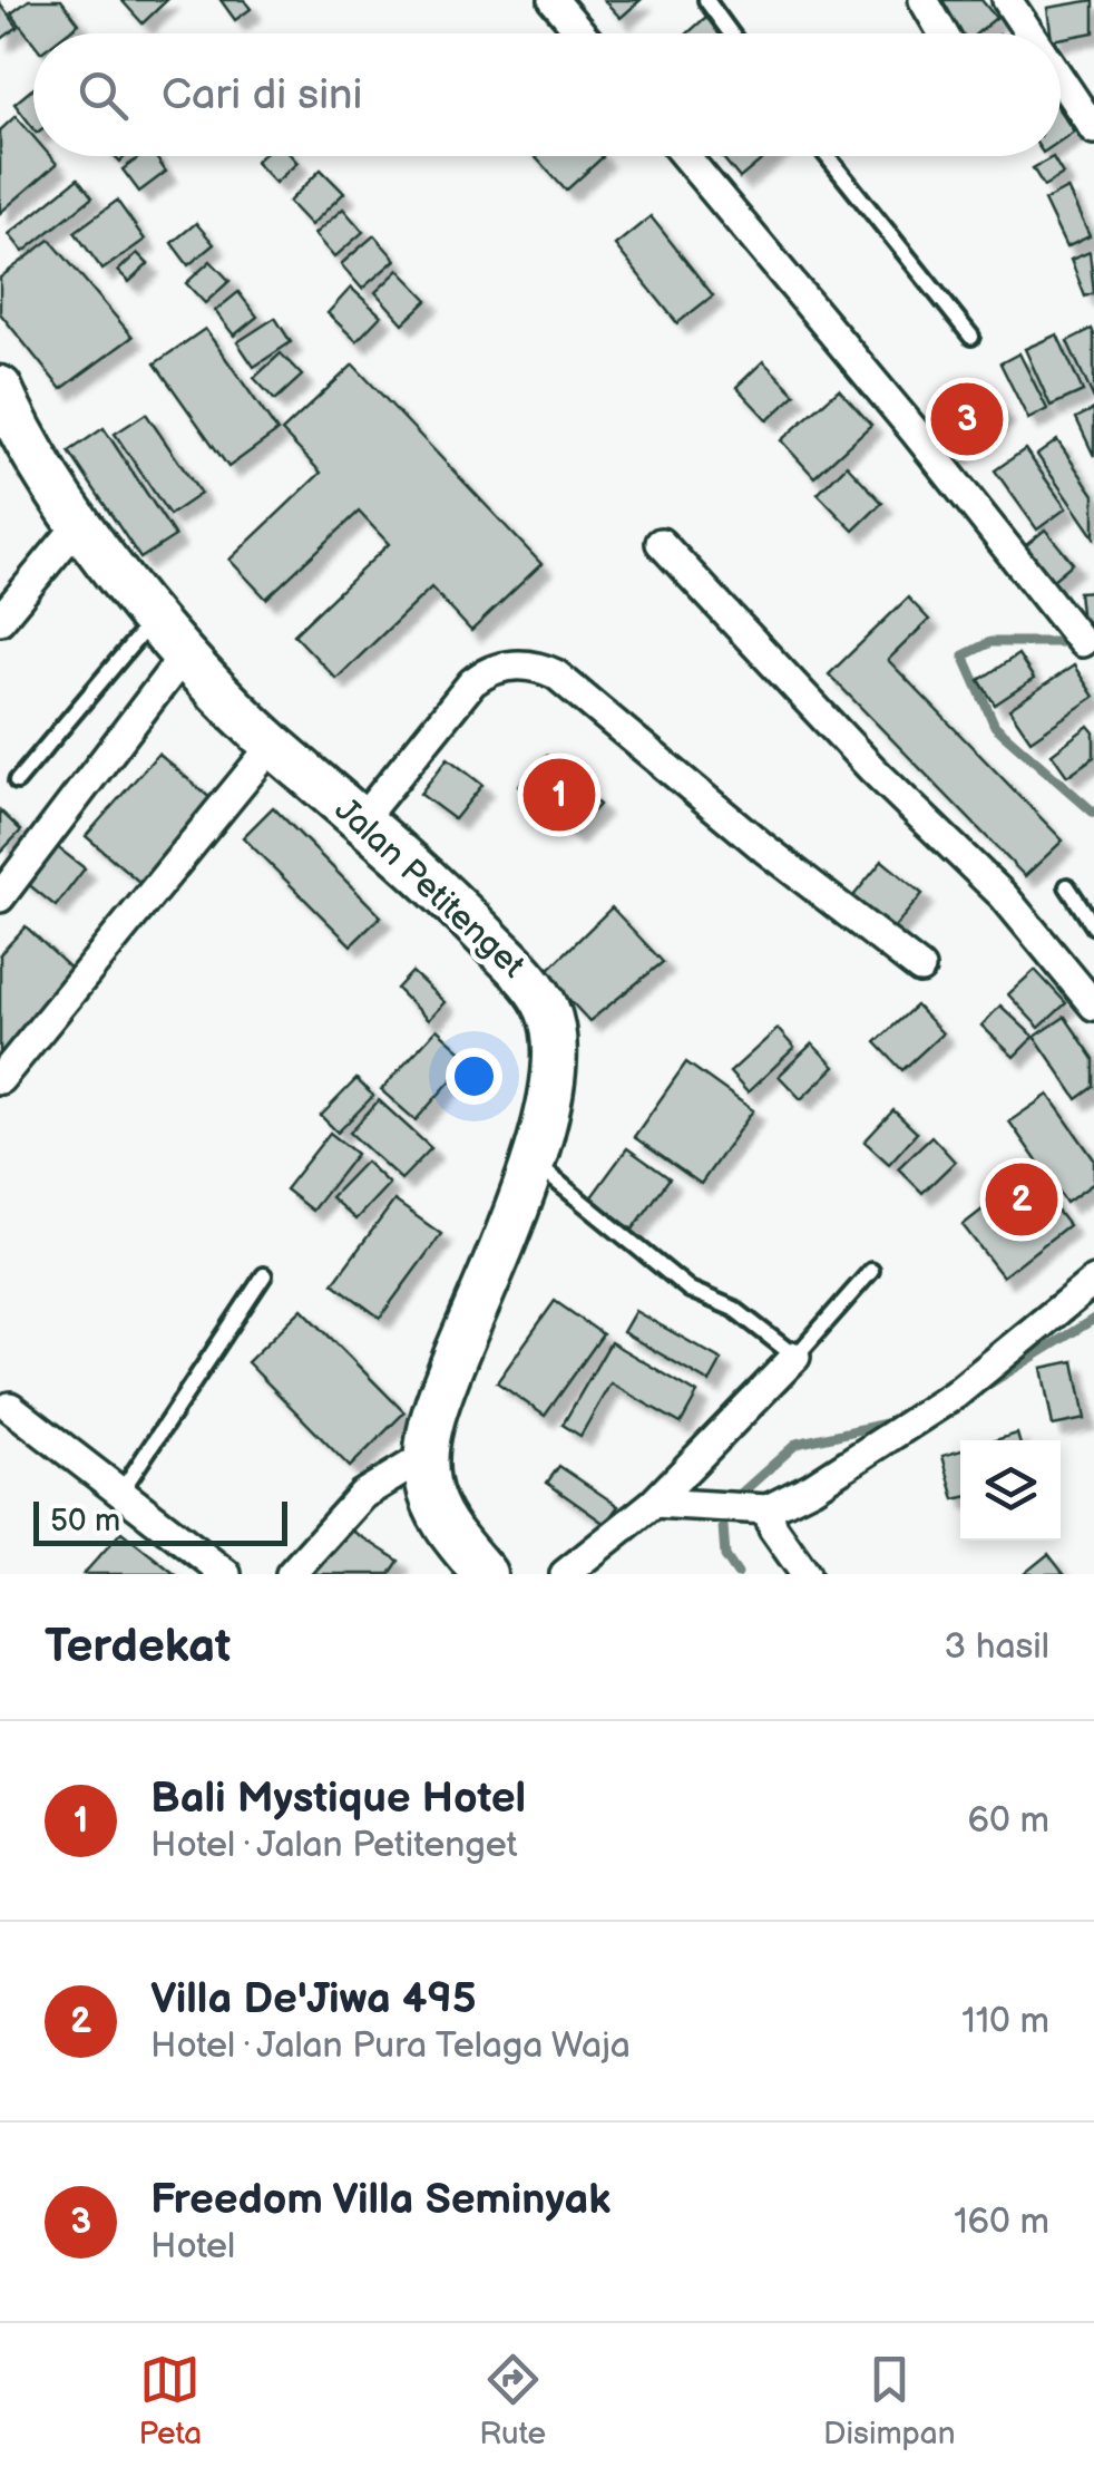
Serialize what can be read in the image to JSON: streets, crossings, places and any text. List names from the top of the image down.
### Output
{
  "streets": {
    "main road": ["Jalan Petitenget"]
  },
  "scale_bar": "50 m",
  "page": {
    "search": "Cari di sini",
    "pins": ["3", "1", "2"],
    "scale": "50 m",
    "heading": ["Terdekat", "3 hasil"],
    "list": [
      {
        "mark": "1",
        "name": "Bali Mystique Hotel",
        "note": "Hotel · Jalan Petitenget",
        "value": "60 m"
      },
      {
        "mark": "2",
        "name": "Villa De'Jiwa 495",
        "note": "Hotel · Jalan Pura Telaga Waja",
        "value": "110 m"
      },
      {
        "mark": "3",
        "name": "Freedom Villa Seminyak",
        "note": "Hotel",
        "value": "160 m"
      }
    ],
    "nav": ["Peta", "Rute", "Disimpan"]
  }
}
